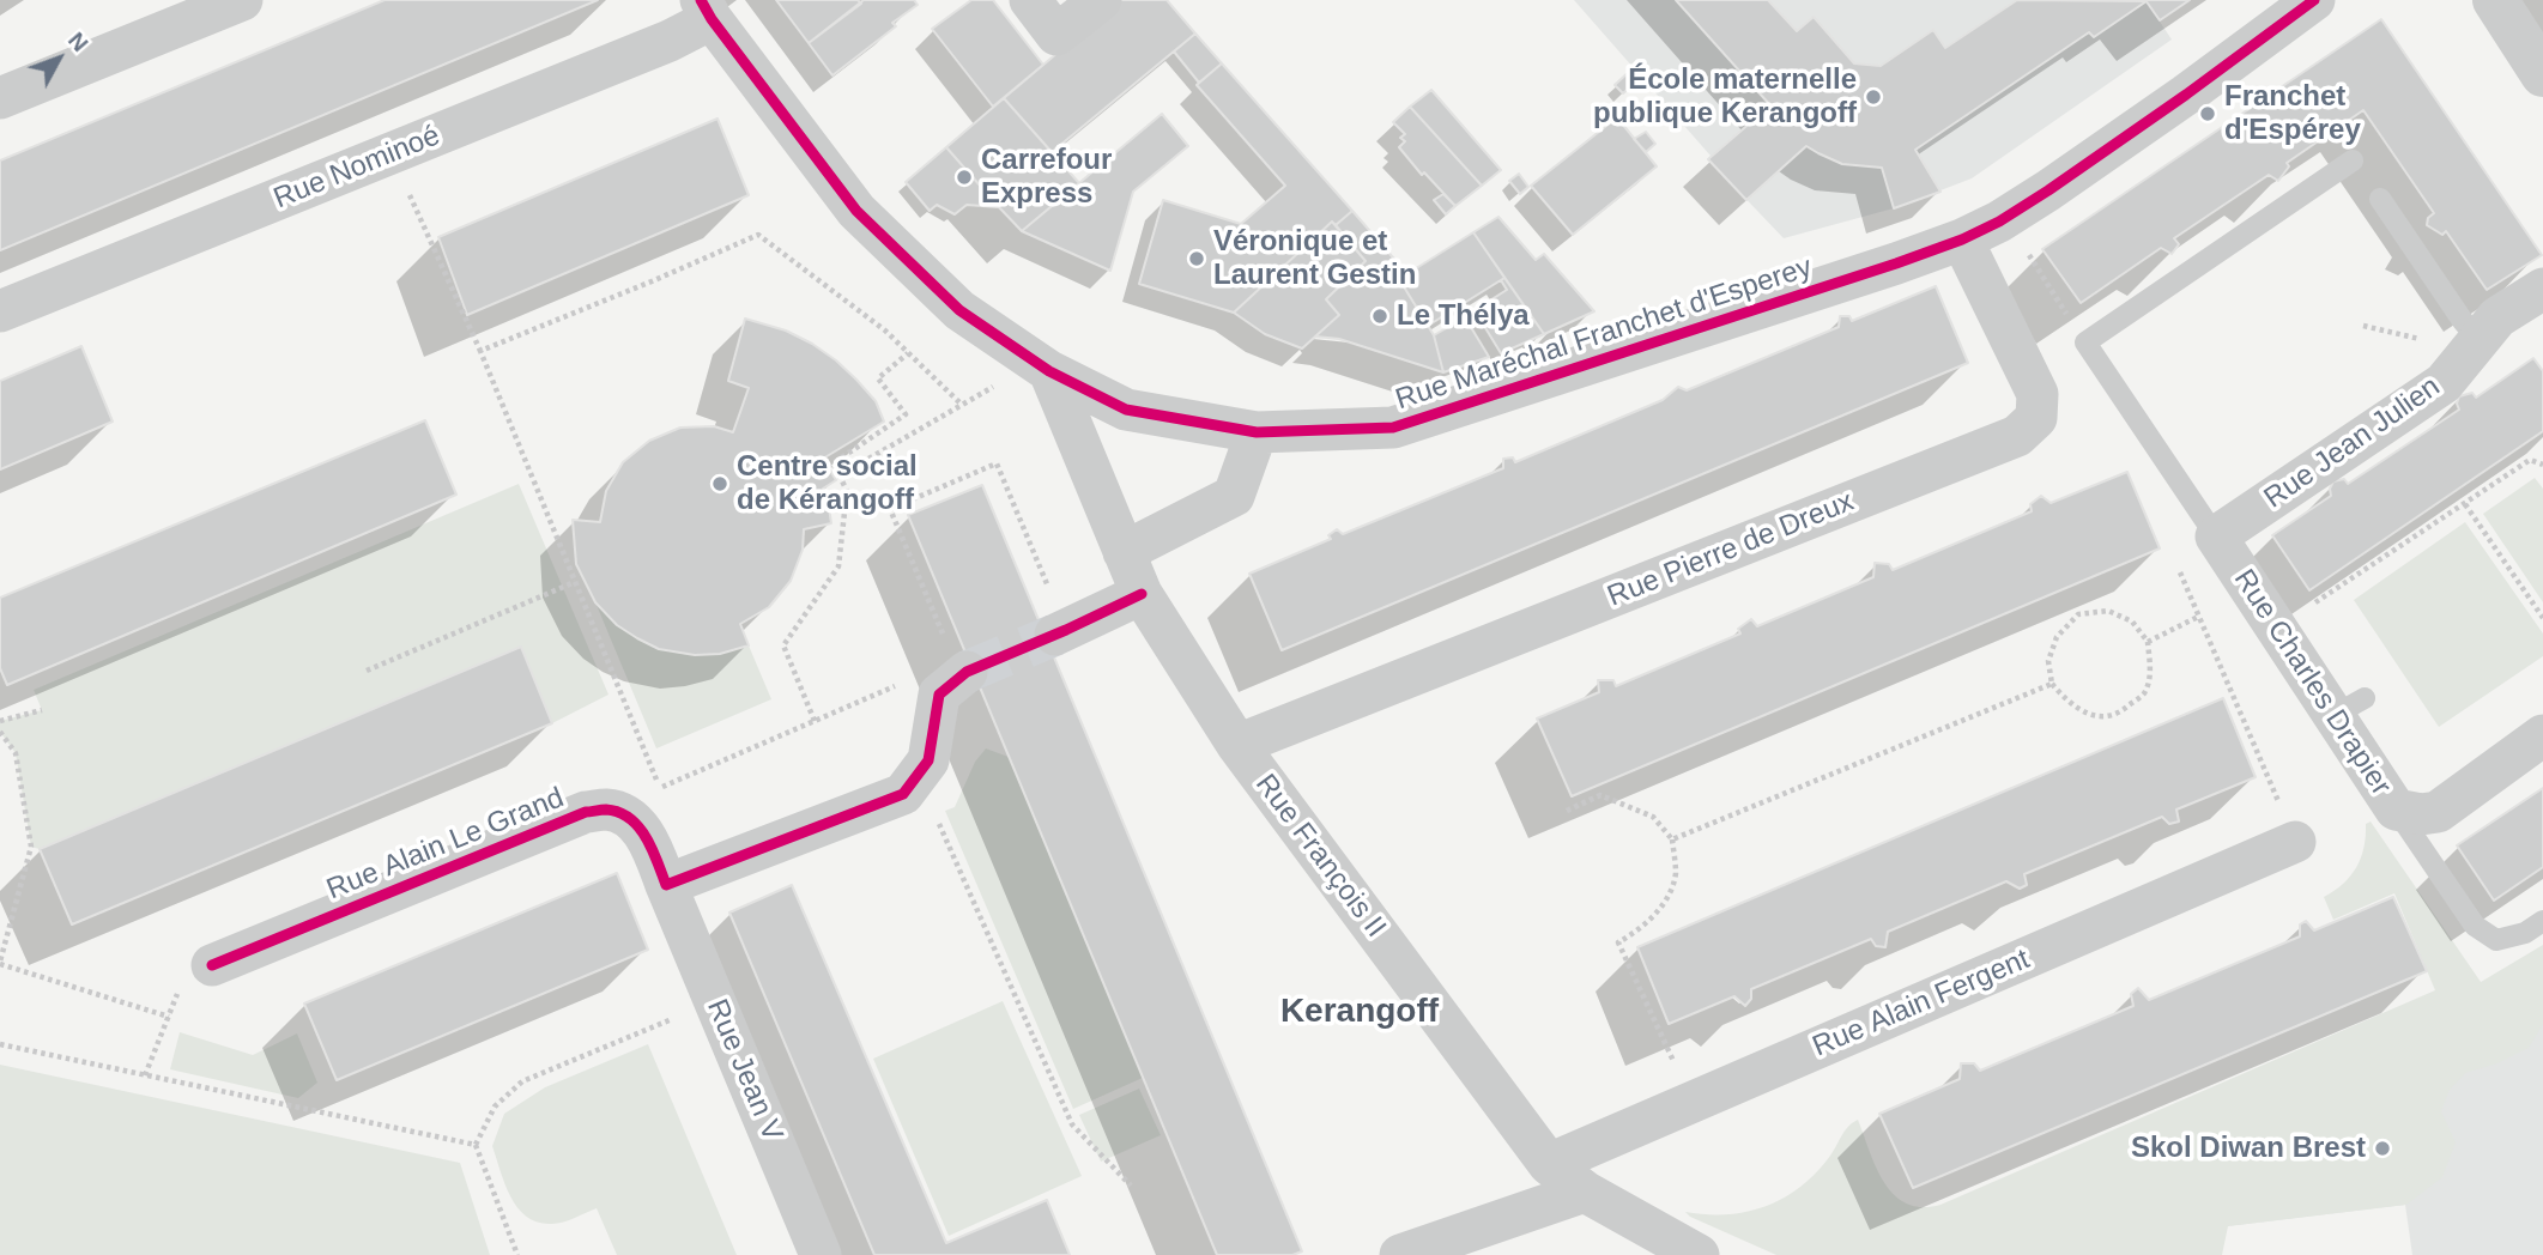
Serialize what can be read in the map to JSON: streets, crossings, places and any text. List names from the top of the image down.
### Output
{
  "streets": {
    "street": [
      "Rue Nominoé",
      "Rue Maréchal Franchet d'Esperey",
      "Rue Jean Julien",
      "Rue Pierre de Dreux",
      "Rue Charles Drapier",
      "Rue Alain Le Grand",
      "Rue François II",
      "Rue Alain Fergent",
      "Rue Jean V"
    ]
  },
  "crossings": [
    ["Rue Nominoé", "Rue Maréchal Franchet d'Esperey"],
    ["Rue Maréchal Franchet d'Esperey", "Rue Pierre de Dreux"],
    ["Rue Maréchal Franchet d'Esperey", "Rue François II"],
    ["Rue Jean Julien", "Rue Charles Drapier"],
    ["Rue Pierre de Dreux", "Rue François II"],
    ["Rue Alain Le Grand", "Rue Jean V"],
    ["Rue François II", "Rue Alain Fergent"]
  ],
  "districts": ["Kerangoff"],
  "places": [
    "École maternelle publique Kerangoff",
    "Franchet d'Espérey",
    "Carrefour Express",
    "Véronique et Laurent Gestin",
    "Le Thélya",
    "Centre social de Kérangoff",
    "Skol Diwan Brest"
  ],
  "north": "top right"
}
